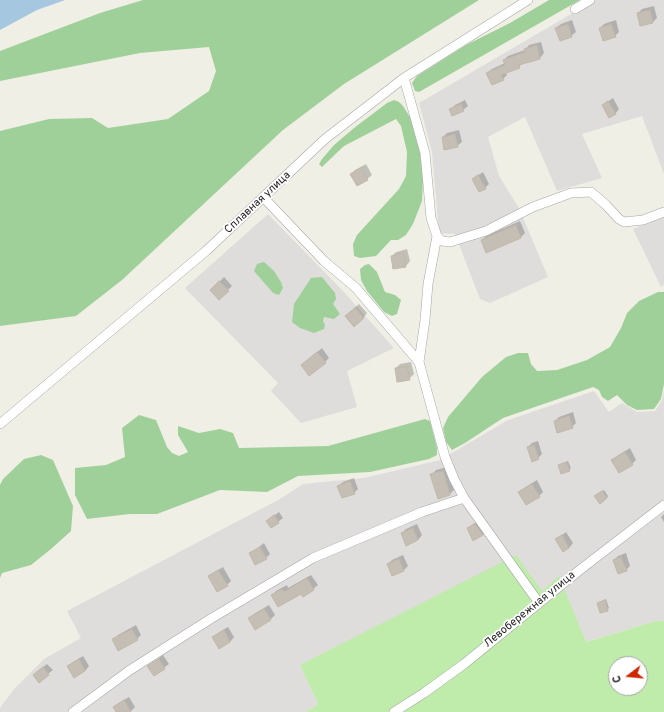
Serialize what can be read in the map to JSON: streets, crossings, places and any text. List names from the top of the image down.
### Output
{
  "streets": {
    "street": ["Сплавная улица", "Левобережная улица"]
  },
  "north": "left"
}
